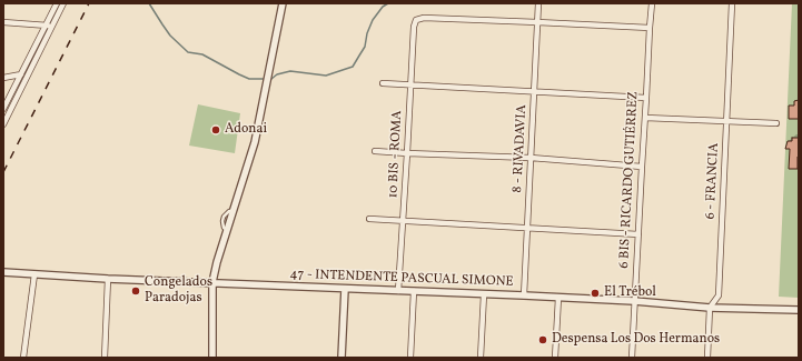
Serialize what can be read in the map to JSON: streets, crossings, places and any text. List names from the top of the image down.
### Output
{
  "streets": {
    "street": [
      "8 - RIVADAVIA",
      "10 BIS - ROMA",
      "6 BIS - RICARDO GUTIÉRREZ",
      "6 - FRANCIA",
      "47 - INTENDENTE PASCUAL SIMONE"
    ]
  },
  "crossings": [
    ["8 - RIVADAVIA", "10 BIS - ROMA"],
    ["8 - RIVADAVIA", "47 - INTENDENTE PASCUAL SIMONE"],
    ["10 BIS - ROMA", "47 - INTENDENTE PASCUAL SIMONE"],
    ["6 BIS - RICARDO GUTIÉRREZ", "47 - INTENDENTE PASCUAL SIMONE"],
    ["6 - FRANCIA", "47 - INTENDENTE PASCUAL SIMONE"]
  ],
  "places": [
    "Adonai",
    "Congelados Paradojas",
    "El Trébol",
    "Despensa Los Dos Hermanos"
  ]
}
